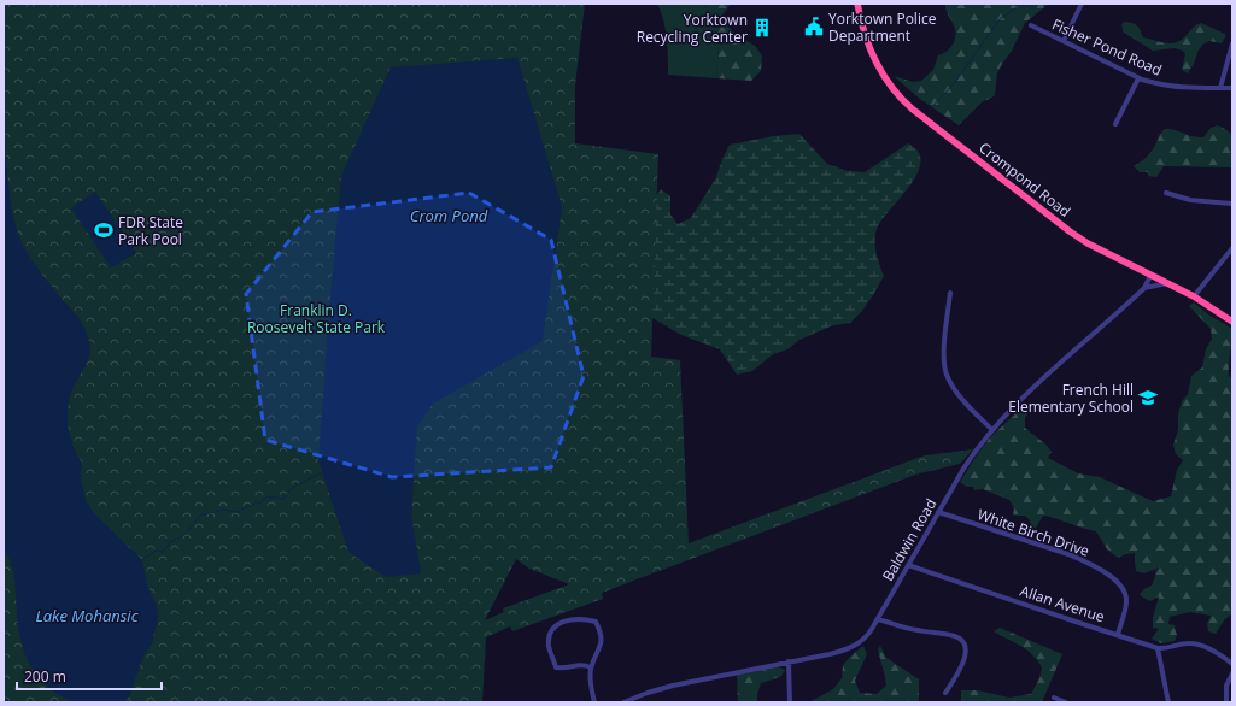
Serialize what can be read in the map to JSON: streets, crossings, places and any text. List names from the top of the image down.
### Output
{
  "streets": {
    "highway": ["Crompond Road"],
    "street": [
      "Fisher Pond Road",
      "White Birch Drive",
      "Baldwin Road",
      "Allan Avenue"
    ]
  },
  "crossings": [
    ["Crompond Road", "Baldwin Road"],
    ["White Birch Drive", "Baldwin Road"],
    ["White Birch Drive", "Allan Avenue"],
    ["Baldwin Road", "Allan Avenue"]
  ],
  "water": ["Crom Pond", "Lake Mohansic"],
  "parks": ["Franklin D. Roosevelt State Park"],
  "places": {
    "public building": ["Yorktown Police Department"],
    "building": ["Yorktown Recycling Center"],
    "sports": ["FDR State Park Pool"],
    "school or university": ["French Hill Elementary School"]
  },
  "scale_bar": "200 m"
}
